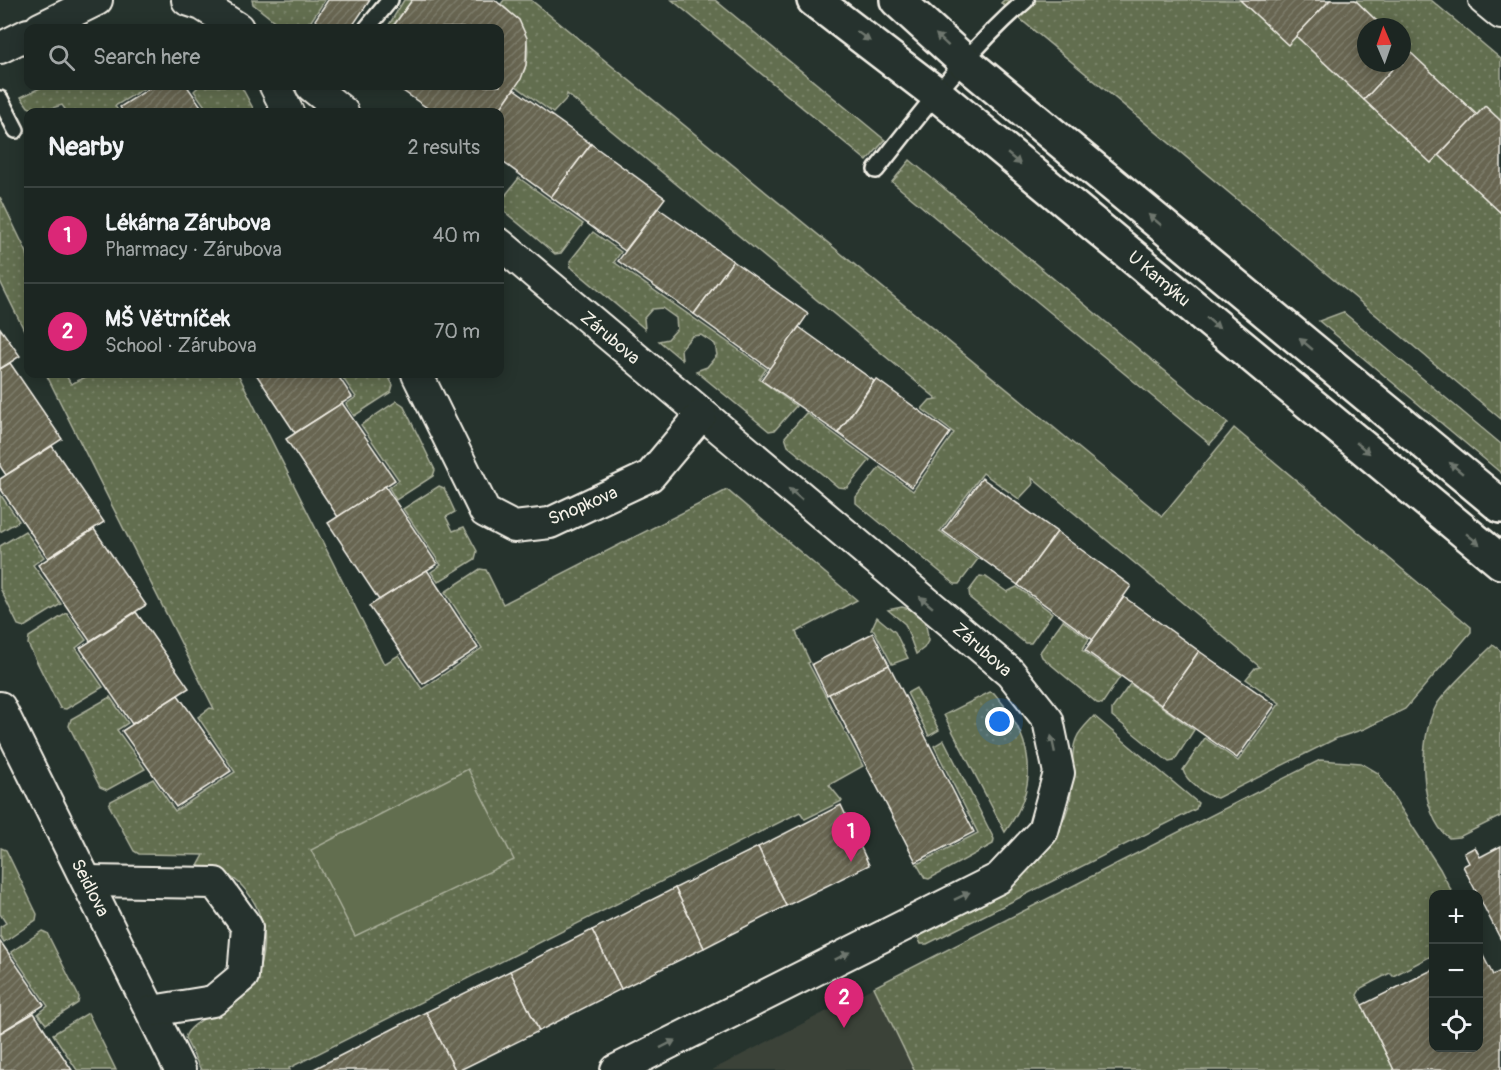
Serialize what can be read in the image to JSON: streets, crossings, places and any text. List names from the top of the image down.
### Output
{
  "streets": {
    "street": [
      "U Kamýku",
      "Zárubova",
      "Snopkova",
      "Seidlova"
    ]
  },
  "crossings": [
    ["Zárubova", "Snopkova"]
  ],
  "north": "top",
  "page": {
    "search": "Search here",
    "heading": ["Nearby", "2 results"],
    "list": [
      {
        "mark": "1",
        "name": "Lékárna Zárubova",
        "note": "Pharmacy · Zárubova",
        "value": "40 m"
      },
      {
        "mark": "2",
        "name": "MŠ Větrníček",
        "note": "School · Zárubova",
        "value": "70 m"
      }
    ],
    "pins": ["1", "2"],
    "map_buttons": ["+", "−"]
  }
}
